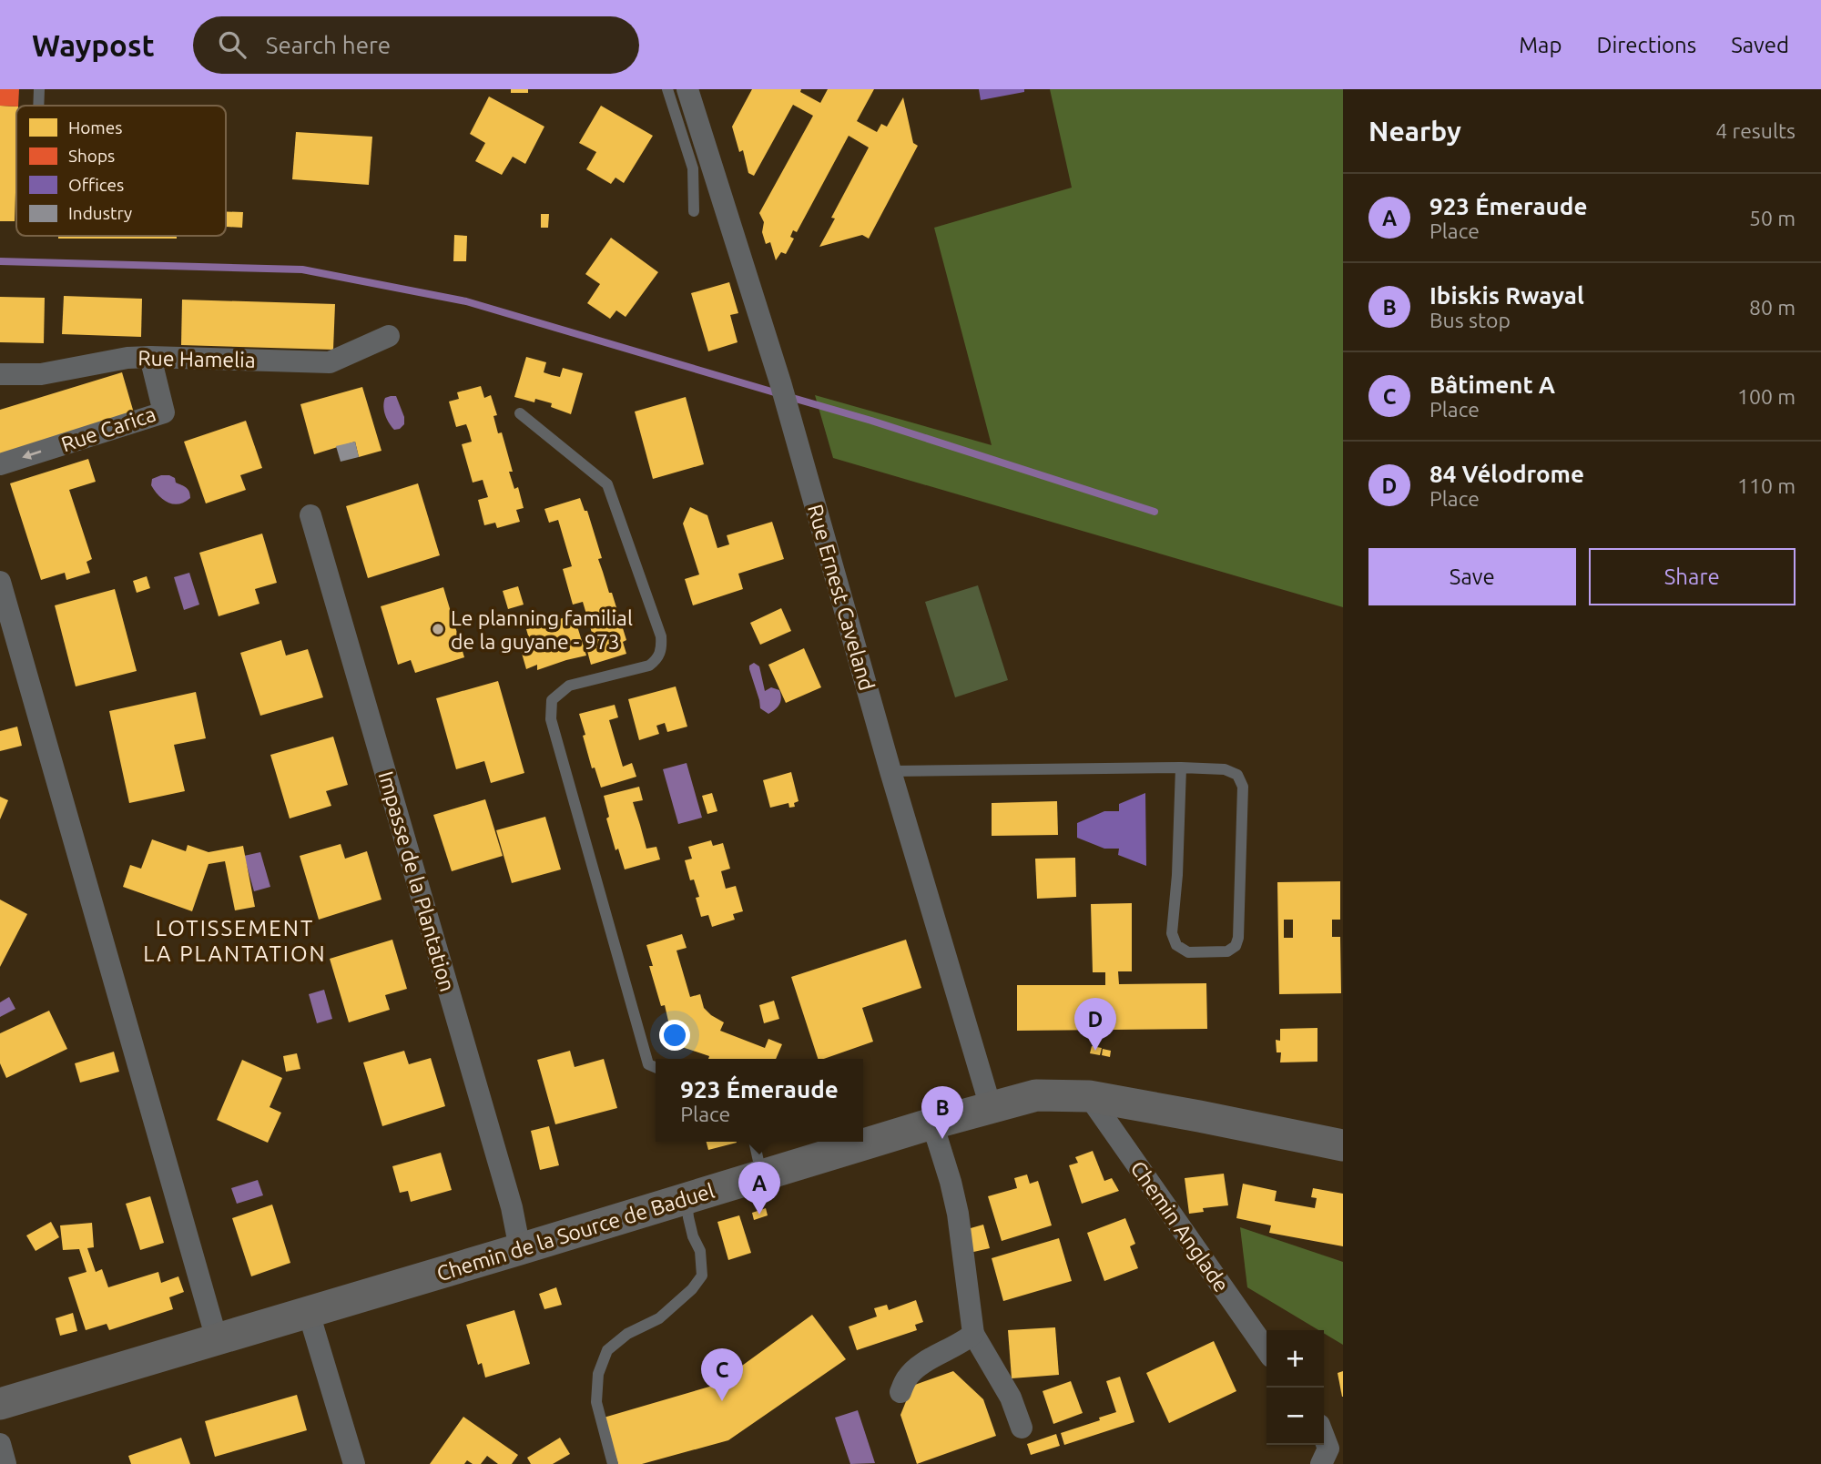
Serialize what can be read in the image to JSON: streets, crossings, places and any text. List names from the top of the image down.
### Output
{
  "streets": {
    "street": [
      "Rue Hamelia",
      "Rue Carica",
      "Rue Ernest Caveland",
      "Impasse de la Plantation",
      "Chemin Anglade",
      "Chemin de la Source de Baduel"
    ]
  },
  "crossings": [
    ["Rue Hamelia", "Rue Carica"],
    ["Rue Ernest Caveland", "Chemin de la Source de Baduel"],
    ["Impasse de la Plantation", "Chemin de la Source de Baduel"],
    ["Chemin Anglade", "Chemin de la Source de Baduel"]
  ],
  "one_way": ["Rue Carica"],
  "districts": ["LOTISSEMENT LA PLANTATION"],
  "places": ["Le planning familial de la guyane - 973"],
  "legend": [
    "Homes",
    "Shops",
    "Offices",
    "Industry"
  ],
  "page": {
    "header": "Waypost",
    "search": "Search here",
    "nav": ["Map", "Directions", "Saved"],
    "heading": ["Nearby", "4 results"],
    "list": [
      {
        "mark": "A",
        "name": "923 Émeraude",
        "note": "Place",
        "value": "50 m"
      },
      {
        "mark": "B",
        "name": "Ibiskis Rwayal",
        "note": "Bus stop",
        "value": "80 m"
      },
      {
        "mark": "C",
        "name": "Bâtiment A",
        "note": "Place",
        "value": "100 m"
      },
      {
        "mark": "D",
        "name": "84 Vélodrome",
        "note": "Place",
        "value": "110 m"
      }
    ],
    "buttons": ["Save", "Share"],
    "pins": [
      "D",
      "B",
      "A",
      "C"
    ],
    "popup": ["923 Émeraude", "Place"],
    "map_buttons": ["+", "−"]
  }
}
